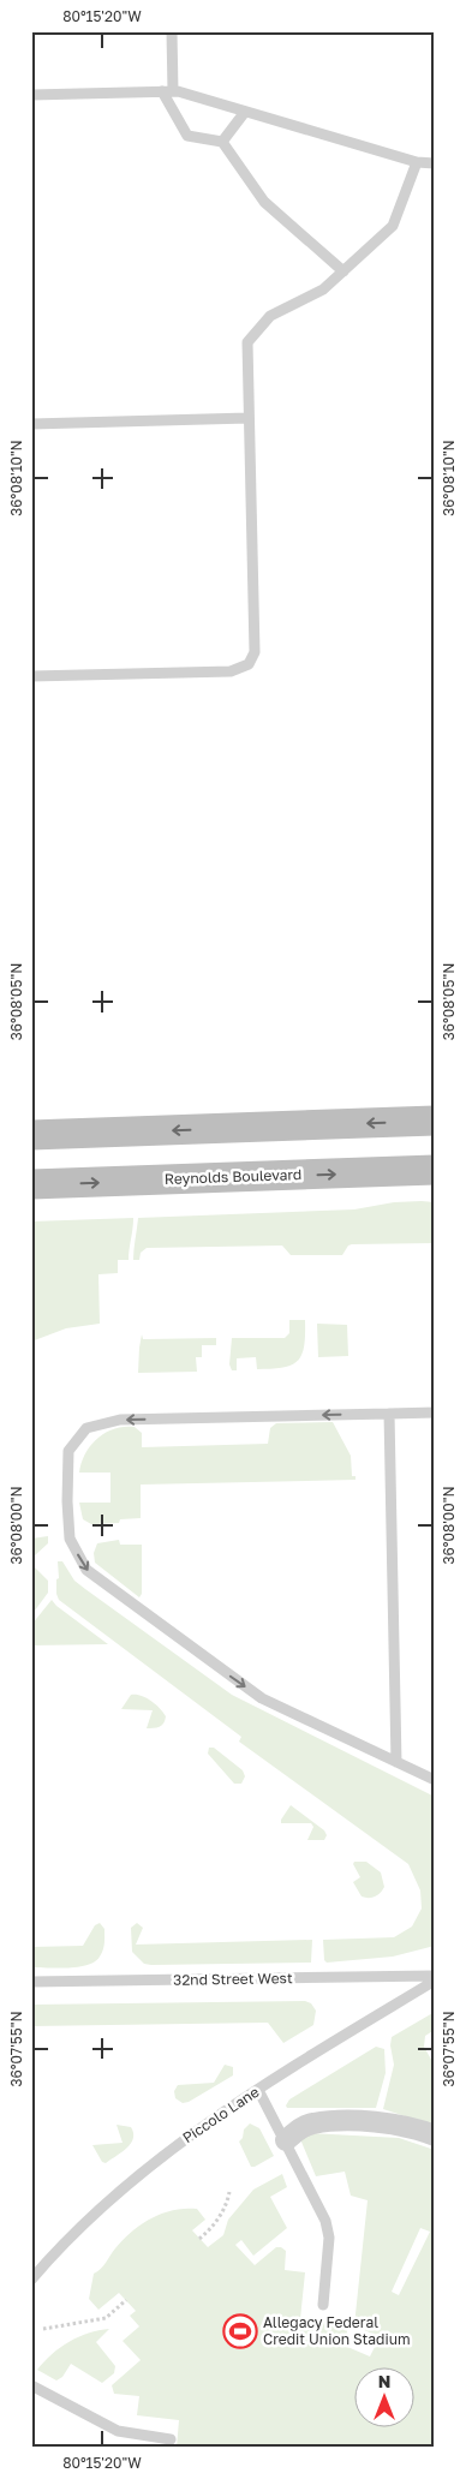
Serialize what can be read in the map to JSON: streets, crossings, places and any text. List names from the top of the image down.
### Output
{
  "streets": {
    "main road": ["Reynolds Boulevard"],
    "lane": ["32nd Street West", "Piccolo Lane"]
  },
  "places": {
    "sports": ["Allegacy Federal Credit Union Stadium"]
  },
  "north": "top",
  "coordinates": [
    "80°15'20\"W",
    "36°08'10\"N",
    "36°08'05\"N",
    "36°08'00\"N",
    "36°07'55\"N"
  ]
}
